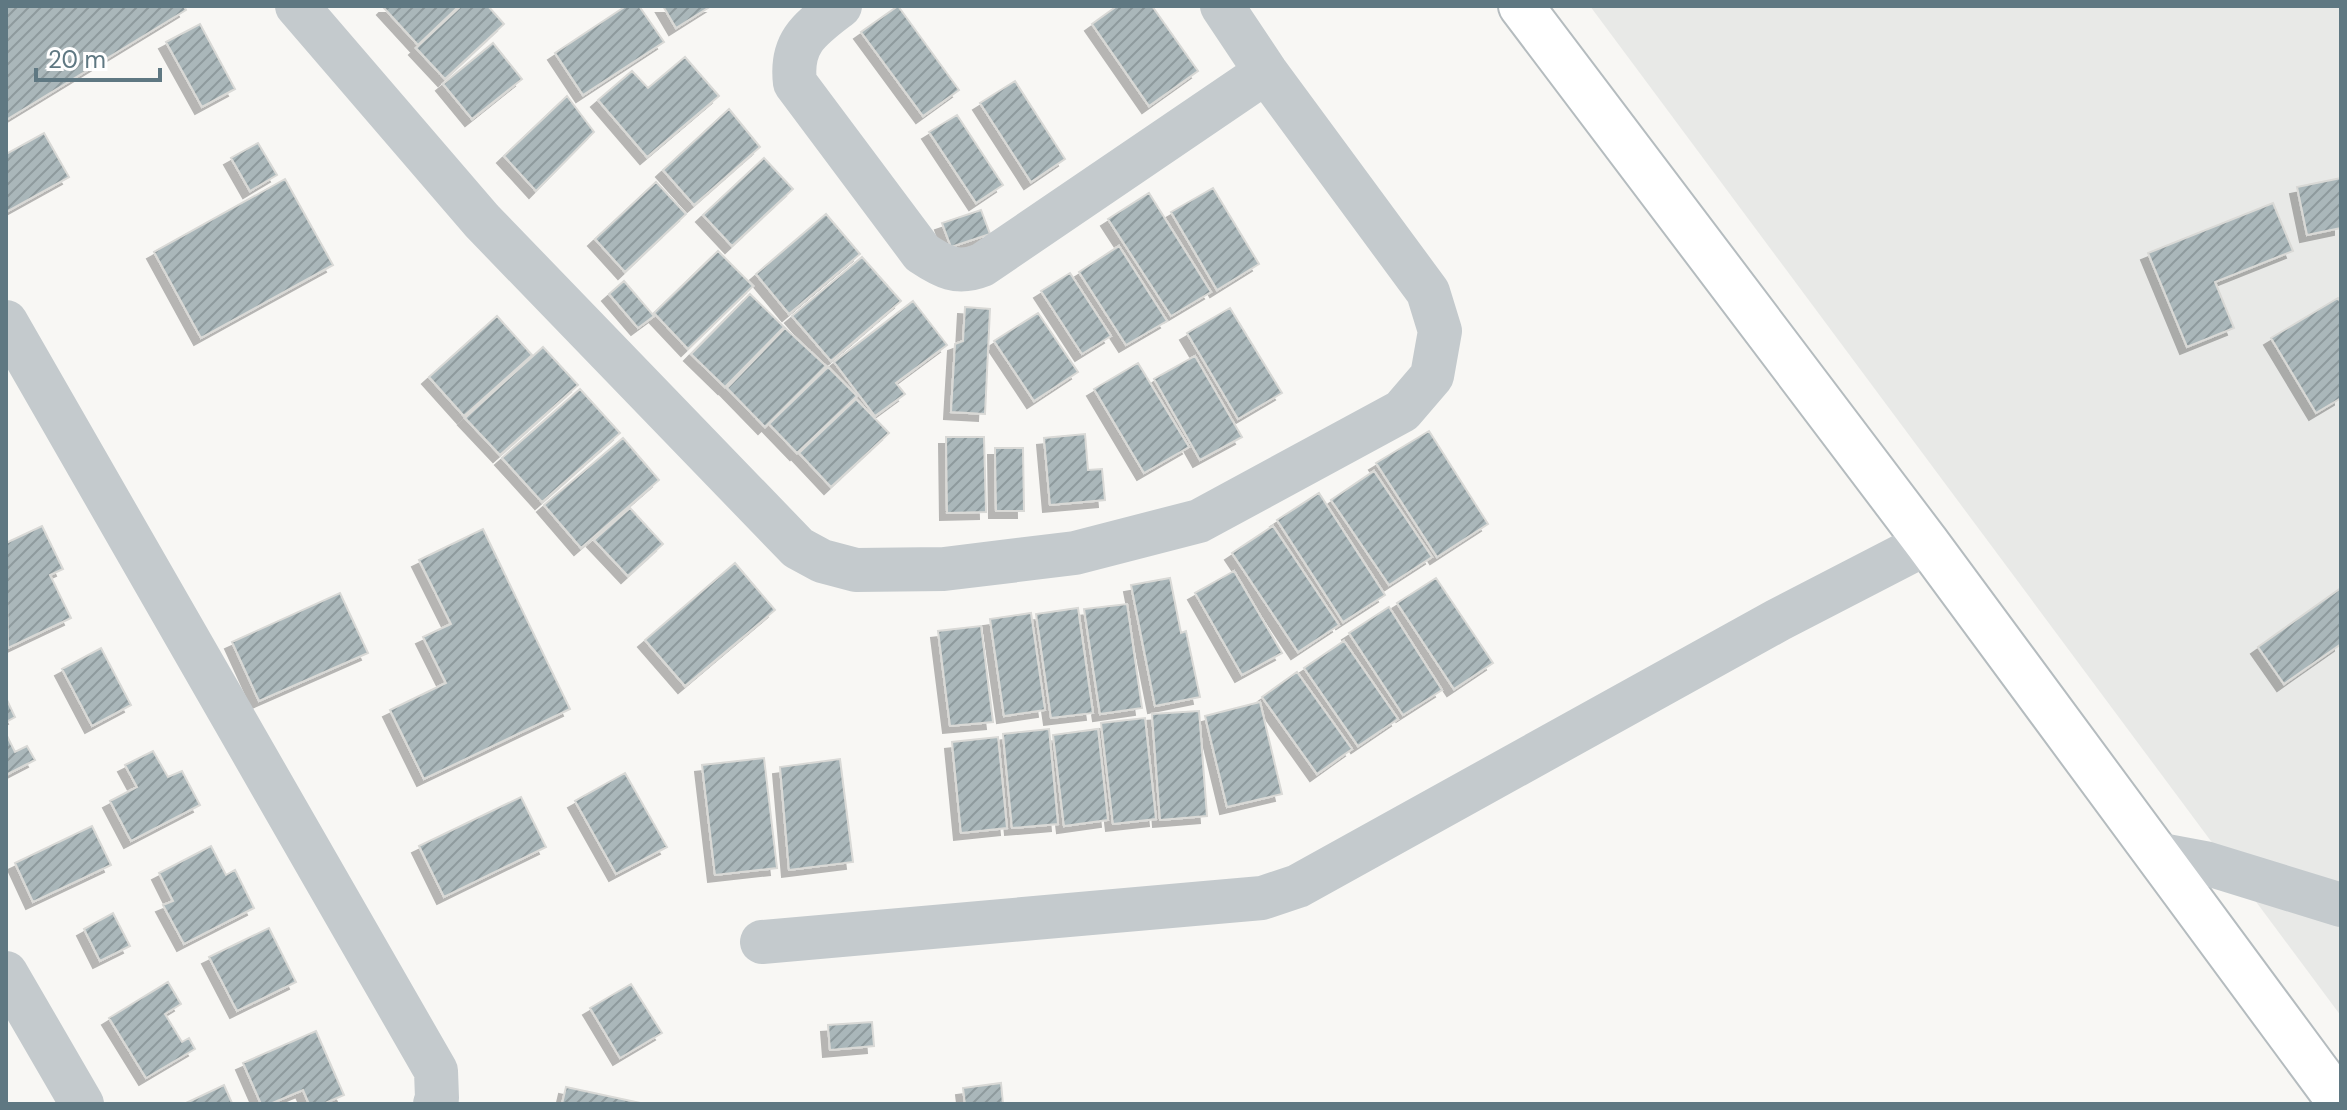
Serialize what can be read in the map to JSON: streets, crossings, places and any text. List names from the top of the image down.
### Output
{
  "scale_bar": "20 m"
}
